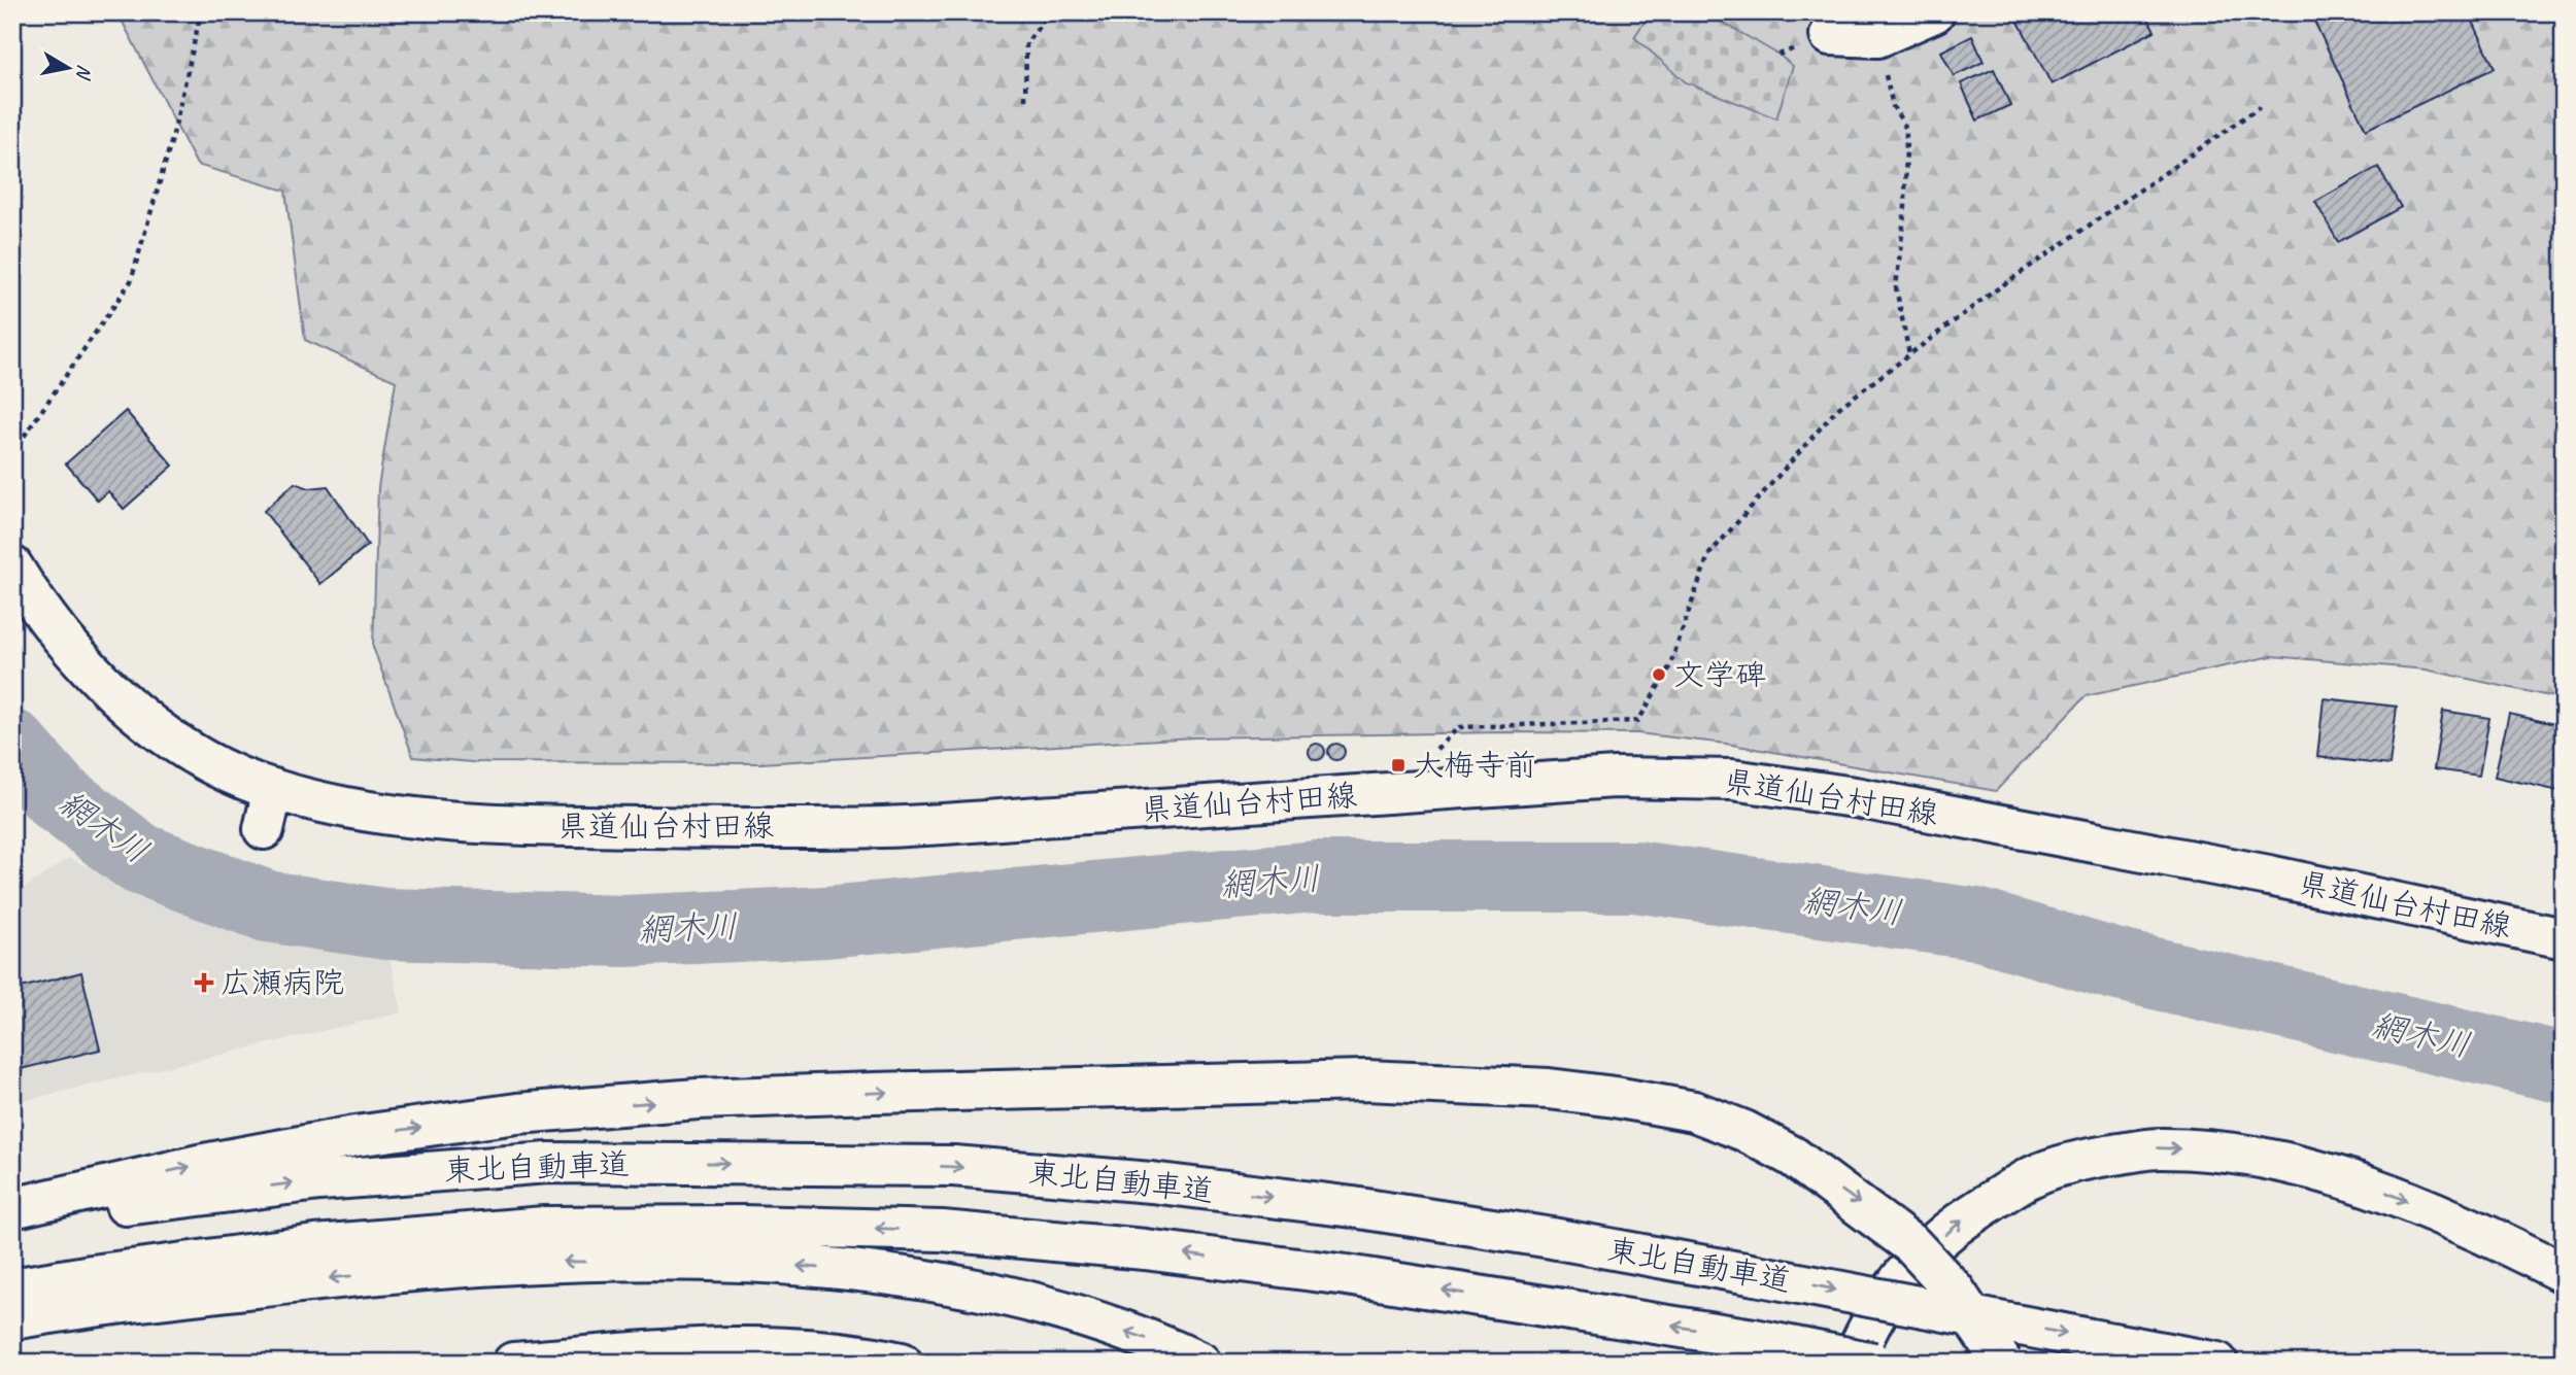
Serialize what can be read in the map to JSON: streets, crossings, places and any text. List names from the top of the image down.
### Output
{
  "streets": {
    "main road": ["県道仙台村田線", "東北自動車道"]
  },
  "water": ["網木川"],
  "places": {
    "other": ["文学碑"],
    "transit": ["大梅寺前"],
    "health": ["広瀬病院"]
  },
  "north": "right"
}
